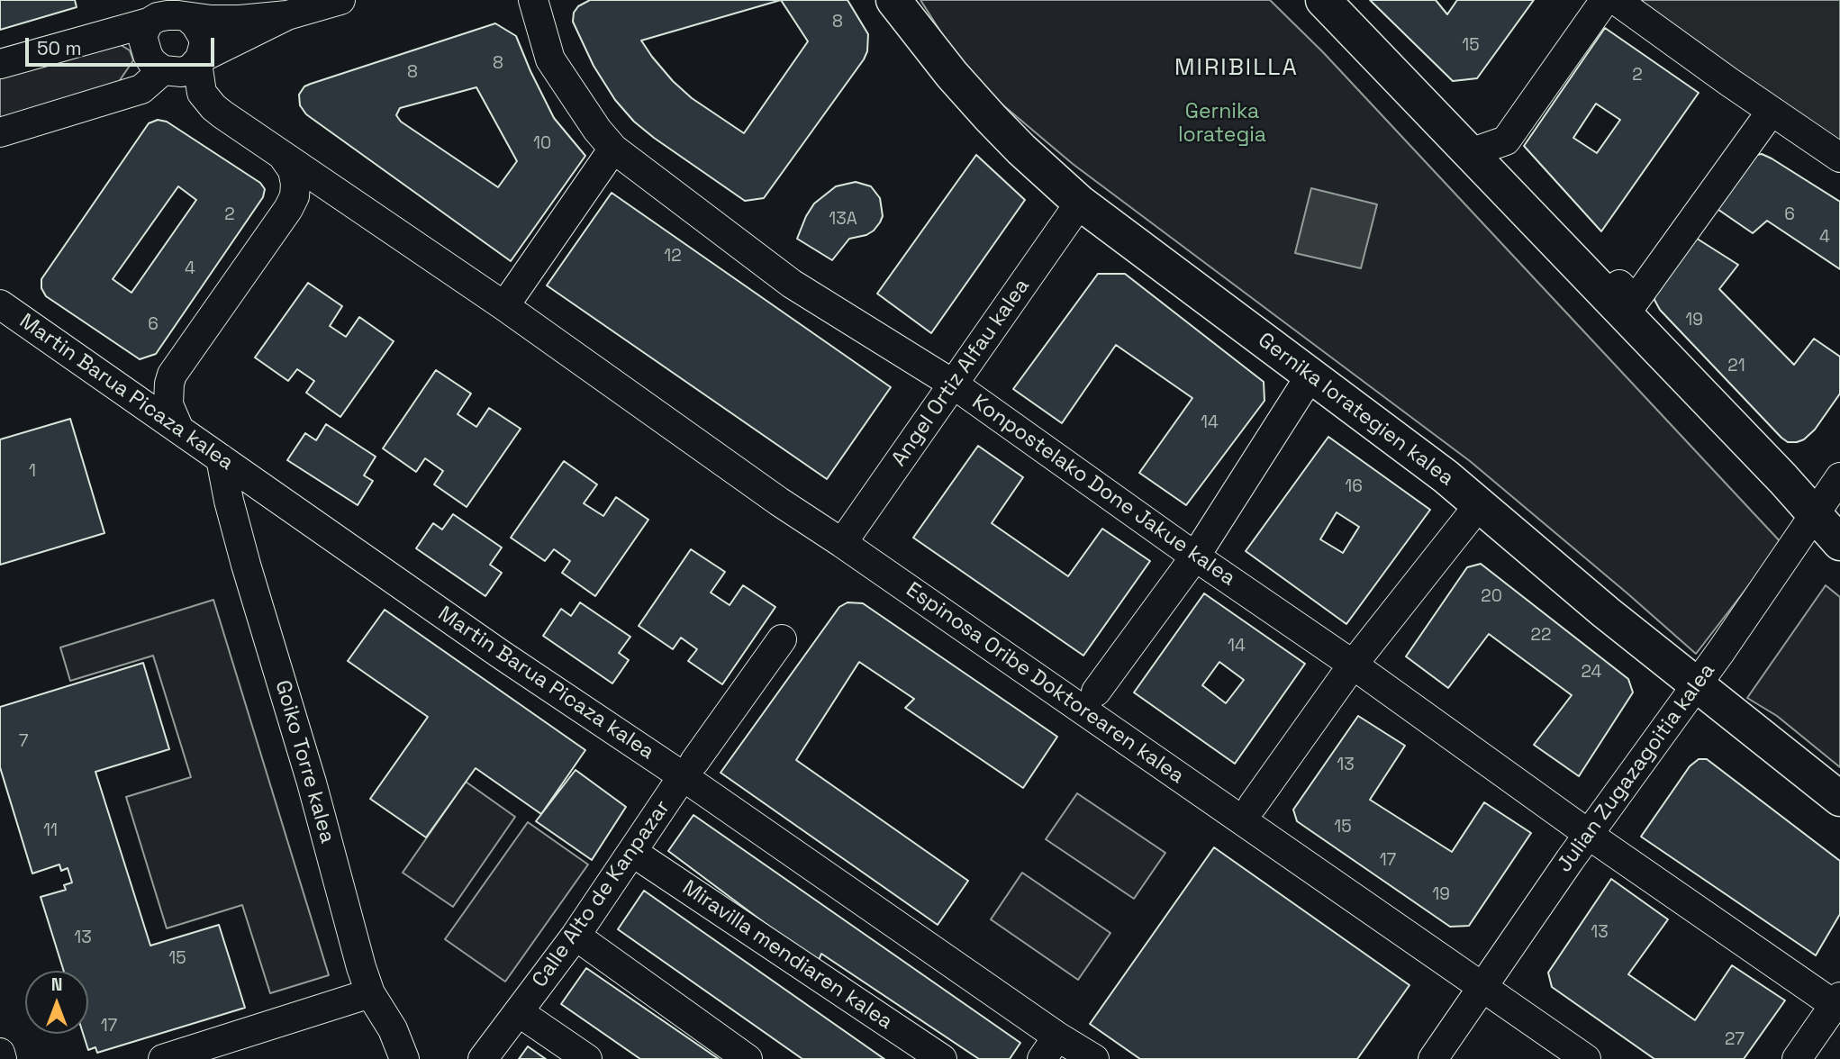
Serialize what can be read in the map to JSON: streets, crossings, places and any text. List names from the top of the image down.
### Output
{
  "streets": {
    "main road": ["Gernika lorategien kalea"],
    "street": [
      "Angel Ortiz Alfau kalea",
      "Martin Barua Picaza kalea",
      "Konpostelako Done Jakue kalea",
      "Espinosa Oribe Doktorearen kalea",
      "Goiko Torre kalea",
      "Julian Zugazagoitia kalea",
      "Calle Alto de Kanpazar",
      "Miravilla mendiaren kalea"
    ]
  },
  "crossings": [
    ["Angel Ortiz Alfau kalea", "Gernika lorategien kalea"],
    ["Angel Ortiz Alfau kalea", "Konpostelako Done Jakue kalea"],
    ["Angel Ortiz Alfau kalea", "Espinosa Oribe Doktorearen kalea"],
    ["Martin Barua Picaza kalea", "Goiko Torre kalea"],
    ["Martin Barua Picaza kalea", "Calle Alto de Kanpazar"],
    ["Gernika lorategien kalea", "Julian Zugazagoitia kalea"],
    ["Espinosa Oribe Doktorearen kalea", "Julian Zugazagoitia kalea"],
    ["Calle Alto de Kanpazar", "Miravilla mendiaren kalea"]
  ],
  "districts": ["MIRIBILLA"],
  "parks": ["Gernika lorategia"],
  "house_numbers": [
    "8",
    "15",
    "8",
    "8",
    "2",
    "10",
    "2",
    "6",
    "13A",
    "4",
    "12",
    "4",
    "19",
    "6",
    "21",
    "14",
    "1",
    "16",
    "20",
    "22",
    "14",
    "24",
    "7",
    "13",
    "15",
    "11",
    "17",
    "19",
    "13",
    "13",
    "15",
    "17",
    "27"
  ],
  "scale_bar": "50 m",
  "north": "top"
}
